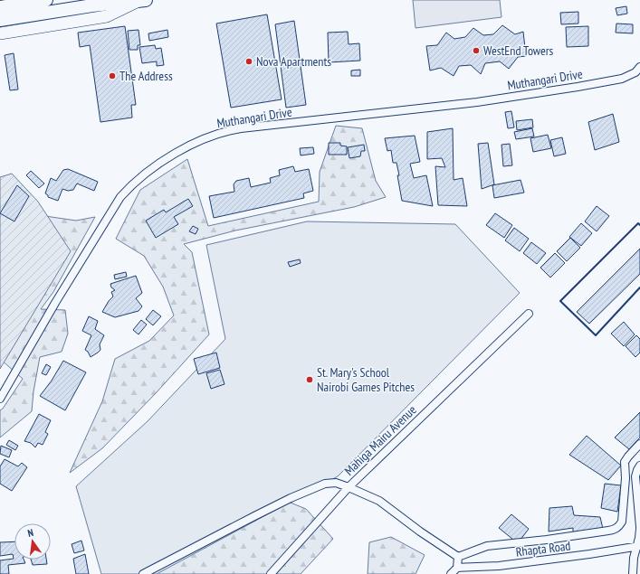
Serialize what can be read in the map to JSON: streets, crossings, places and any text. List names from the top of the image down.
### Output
{
  "streets": {
    "street": ["Muthangari Drive", "Mahiga Mairu Avenue", "Rhapta Road"]
  },
  "places": [
    "WestEnd Towers",
    "Nova Apartments",
    "The Address",
    "St. Mary's School Nairobi Games Pitches"
  ],
  "north": "top"
}
